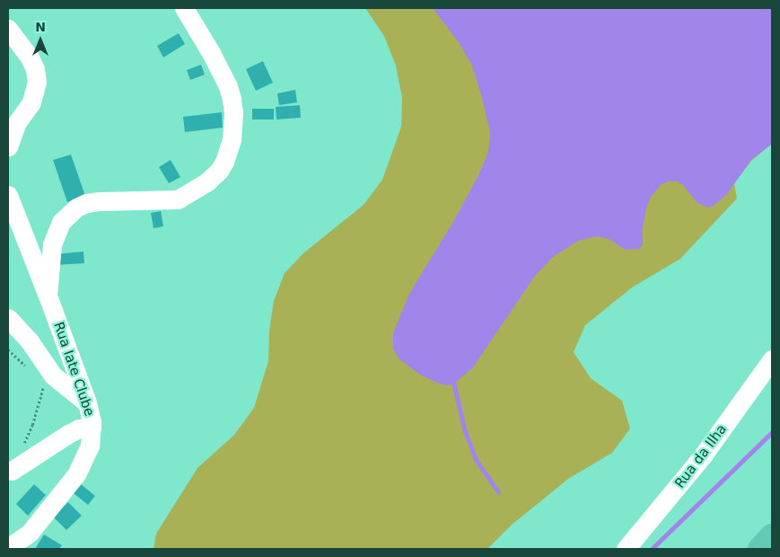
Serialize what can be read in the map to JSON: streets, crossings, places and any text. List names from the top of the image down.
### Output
{
  "streets": {
    "street": ["Rua Iate Clube", "Rua da Ilha"]
  },
  "north": "top"
}
